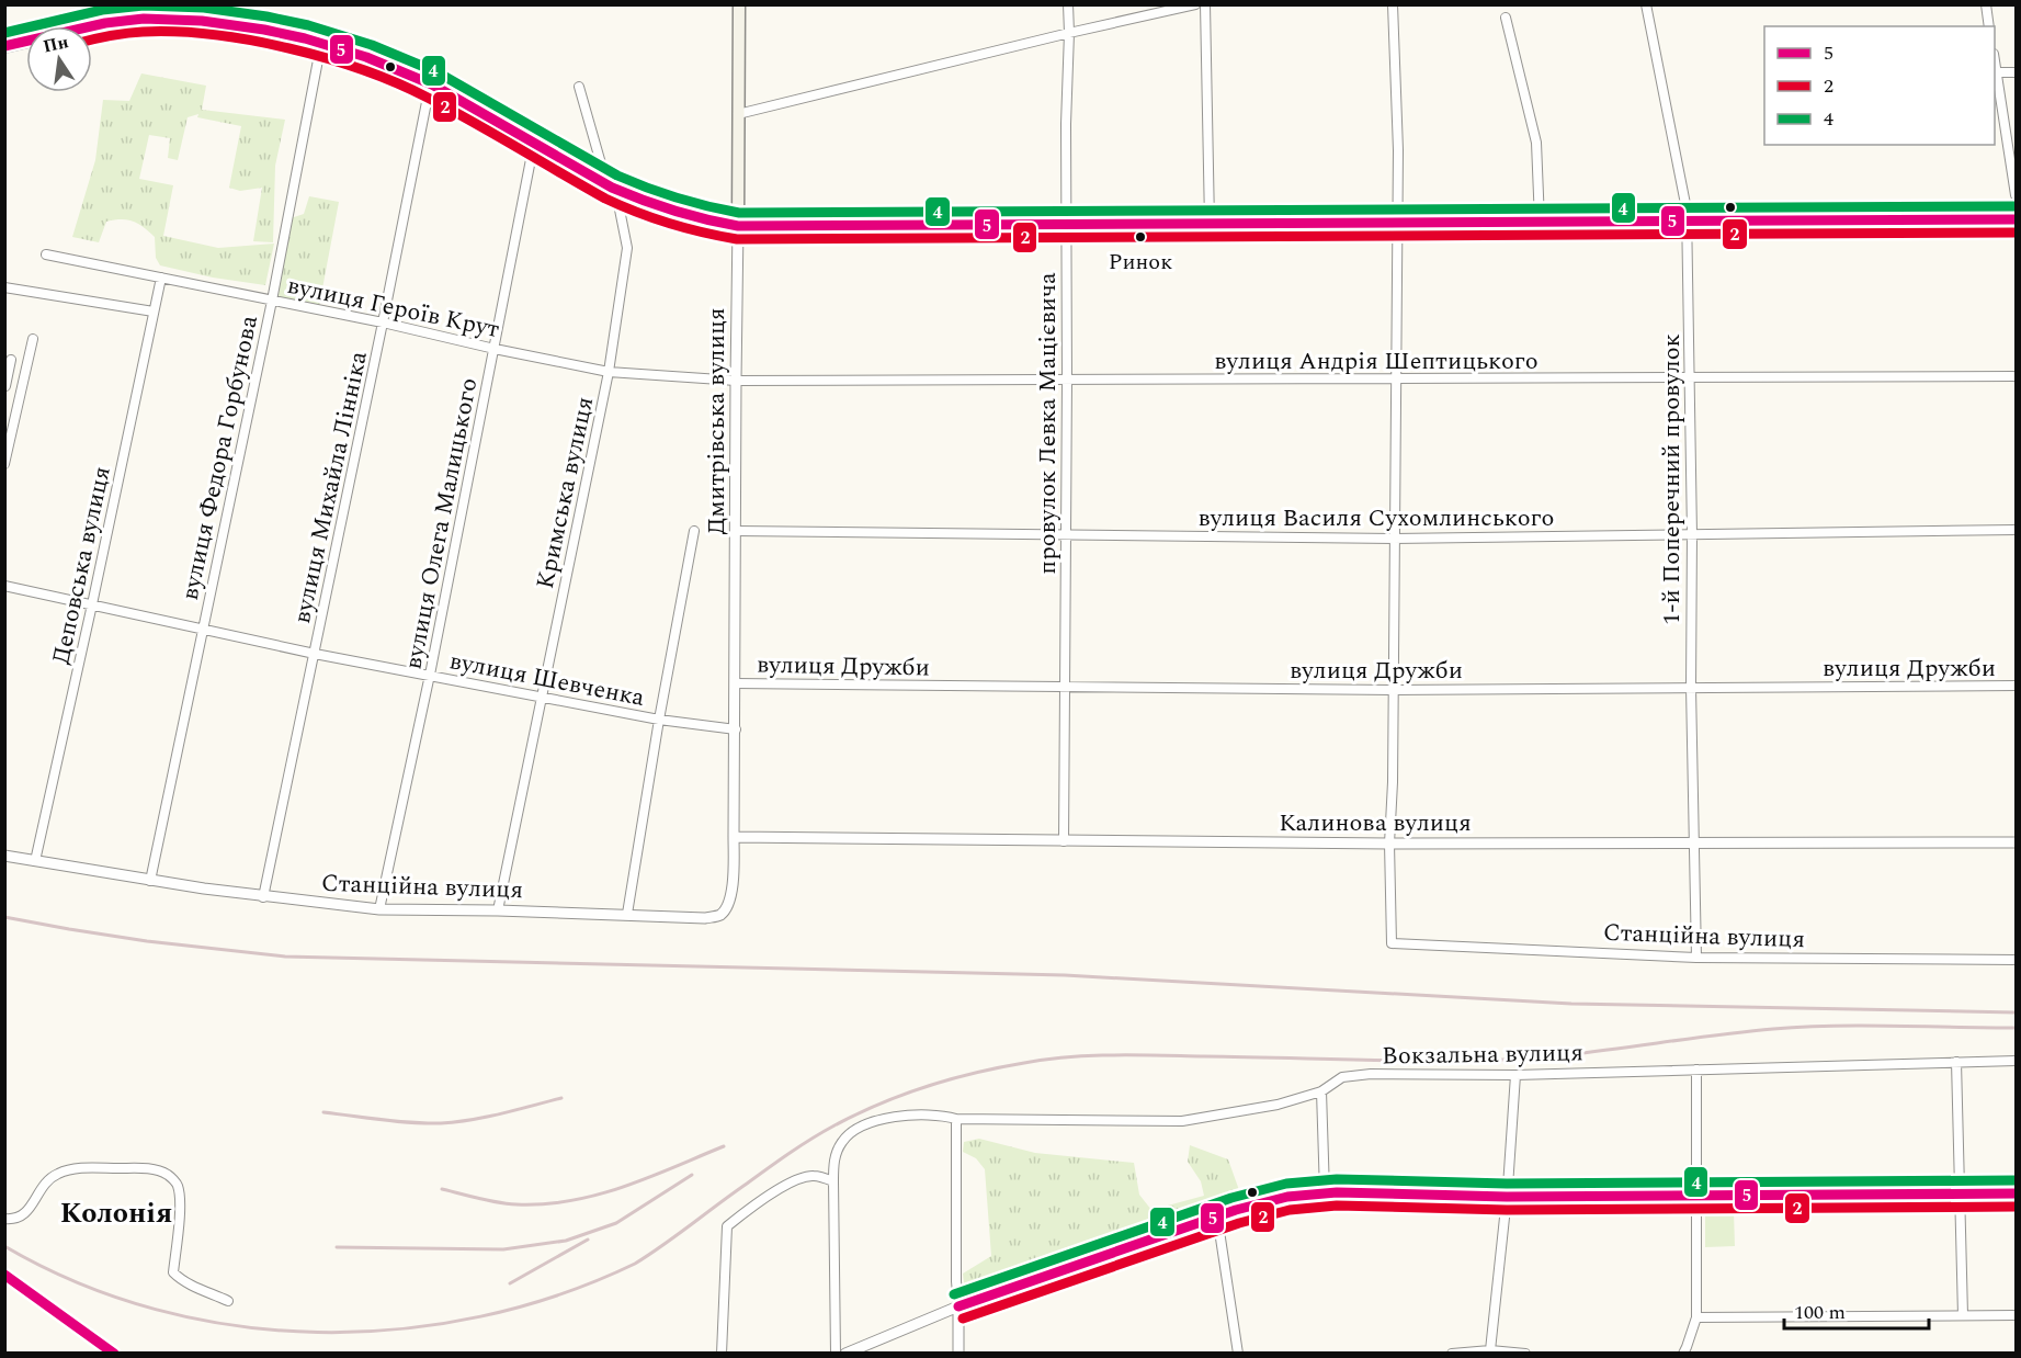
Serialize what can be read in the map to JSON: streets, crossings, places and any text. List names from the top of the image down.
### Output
{
  "streets": {
    "main road": ["Дмитрівська вулиця"],
    "street": [
      "вулиця Героїв Крут",
      "вулиця Андрія Шептицького",
      "провулок Левка Мацієвича",
      "вулиця Федора Горбунова",
      "1-й Поперечний провулок",
      "вулиця Михайла Лінніка",
      "Кримська вулиця",
      "вулиця Василя Сухомлинського",
      "вулиця Олега Малицького",
      "Деповська вулиця",
      "вулиця Дружби",
      "вулиця Шевченка",
      "Калинова вулиця",
      "Станційна вулиця",
      "Вокзальна вулиця"
    ]
  },
  "crossings": [
    ["вулиця Героїв Крут", "вулиця Андрія Шептицького"],
    ["вулиця Героїв Крут", "Дмитрівська вулиця"],
    ["вулиця Героїв Крут", "вулиця Федора Горбунова"],
    ["вулиця Героїв Крут", "вулиця Михайла Лінніка"],
    ["вулиця Героїв Крут", "Кримська вулиця"],
    ["вулиця Героїв Крут", "вулиця Олега Малицького"],
    ["вулиця Героїв Крут", "Деповська вулиця"],
    ["вулиця Андрія Шептицького", "Дмитрівська вулиця"],
    ["вулиця Андрія Шептицького", "провулок Левка Мацієвича"],
    ["вулиця Андрія Шептицького", "1-й Поперечний провулок"],
    ["Дмитрівська вулиця", "вулиця Василя Сухомлинського"],
    ["Дмитрівська вулиця", "вулиця Дружби"],
    ["Дмитрівська вулиця", "вулиця Шевченка"],
    ["Дмитрівська вулиця", "Калинова вулиця"],
    ["Дмитрівська вулиця", "Станційна вулиця"],
    ["провулок Левка Мацієвича", "вулиця Василя Сухомлинського"],
    ["провулок Левка Мацієвича", "вулиця Дружби"],
    ["провулок Левка Мацієвича", "Калинова вулиця"],
    ["вулиця Федора Горбунова", "вулиця Шевченка"],
    ["вулиця Федора Горбунова", "Станційна вулиця"],
    ["1-й Поперечний провулок", "вулиця Василя Сухомлинського"],
    ["1-й Поперечний провулок", "вулиця Дружби"],
    ["1-й Поперечний провулок", "Калинова вулиця"],
    ["1-й Поперечний провулок", "Станційна вулиця"],
    ["вулиця Михайла Лінніка", "вулиця Шевченка"],
    ["вулиця Михайла Лінніка", "Станційна вулиця"],
    ["Кримська вулиця", "вулиця Шевченка"],
    ["Кримська вулиця", "Станційна вулиця"],
    ["вулиця Олега Малицького", "вулиця Шевченка"],
    ["вулиця Олега Малицького", "Станційна вулиця"],
    ["Деповська вулиця", "вулиця Шевченка"],
    ["Деповська вулиця", "Станційна вулиця"],
    ["Калинова вулиця", "Станційна вулиця"]
  ],
  "districts": ["Колонія"],
  "places": ["Ринок"],
  "lines": ["transit line 4", "transit line 5", "transit line 2"],
  "legend": ["5", "2", "4"],
  "scale_bar": "100 m",
  "north": "top"
}
